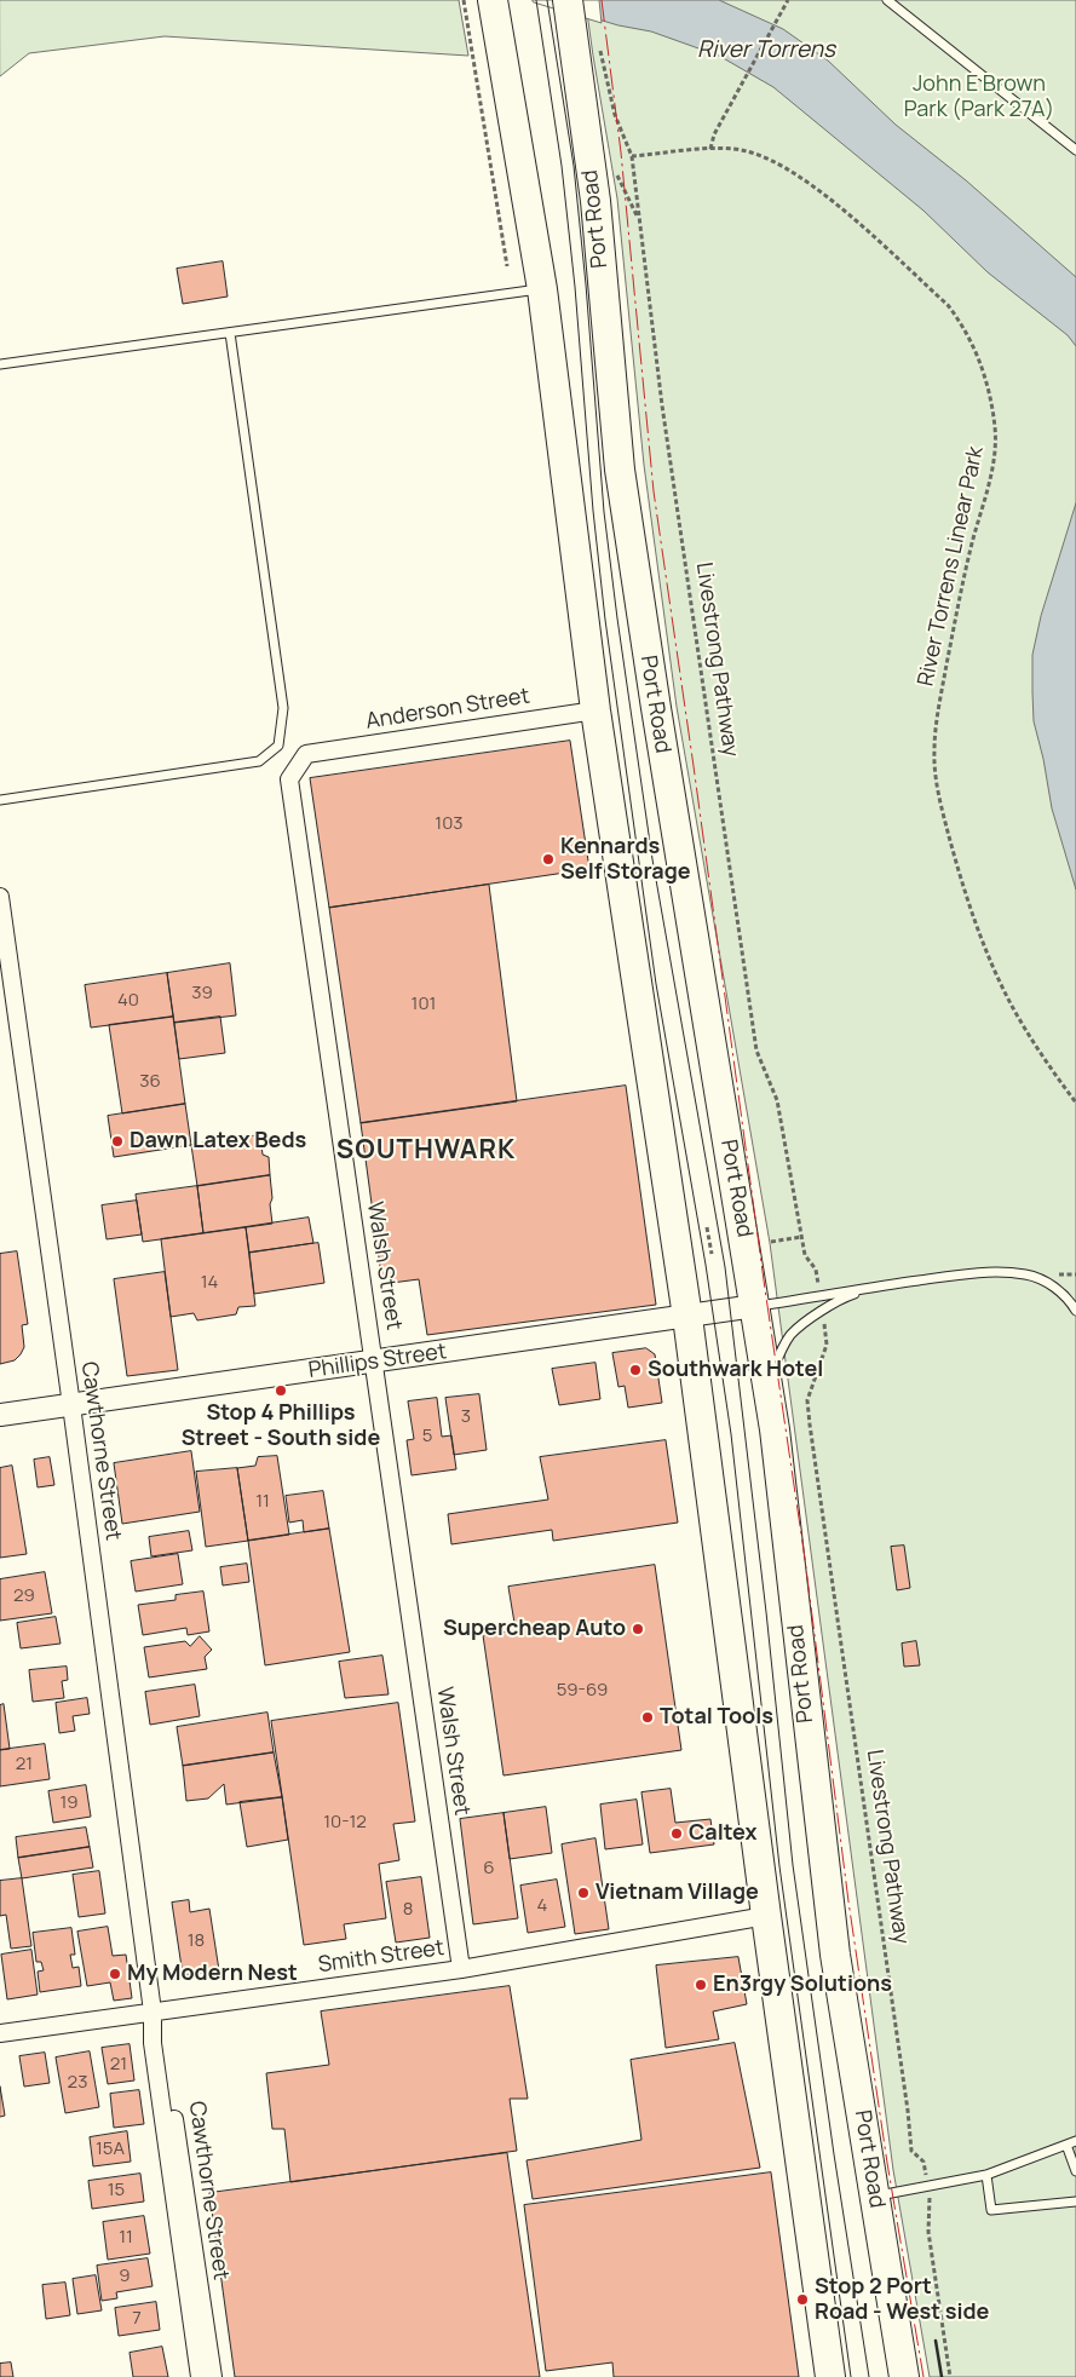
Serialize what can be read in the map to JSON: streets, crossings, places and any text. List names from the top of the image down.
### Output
{
  "streets": {
    "highway": ["Port Road"],
    "street": [
      "Anderson Street",
      "Walsh Street",
      "Phillips Street",
      "Cawthorne Street",
      "Smith Street"
    ],
    "path": ["River Torrens Linear Park", "Livestrong Pathway"]
  },
  "crossings": [
    ["Port Road", "Livestrong Pathway"],
    ["Port Road", "Phillips Street"],
    ["River Torrens Linear Park", "Livestrong Pathway"],
    ["Anderson Street", "Walsh Street"],
    ["Walsh Street", "Phillips Street"],
    ["Walsh Street", "Smith Street"],
    ["Phillips Street", "Cawthorne Street"],
    ["Cawthorne Street", "Smith Street"]
  ],
  "districts": ["SOUTHWARK"],
  "water": ["River Torrens"],
  "parks": ["John E Brown Park (Park 27A)"],
  "places": [
    "Kennards Self Storage",
    "Dawn Latex Beds",
    "Southwark Hotel",
    "Stop 4 Phillips Street - South side",
    "Supercheap Auto",
    "Total Tools",
    "Caltex",
    "Vietnam Village",
    "My Modern Nest",
    "En3rgy Solutions",
    "Stop 2 Port Road - West side"
  ],
  "house_numbers": [
    "103",
    "39",
    "40",
    "101",
    "36",
    "14",
    "3",
    "5",
    "11",
    "29",
    "59-69",
    "21",
    "19",
    "10-12",
    "6",
    "4",
    "8",
    "18",
    "21",
    "23",
    "15A",
    "15",
    "11",
    "9",
    "7"
  ]
}
